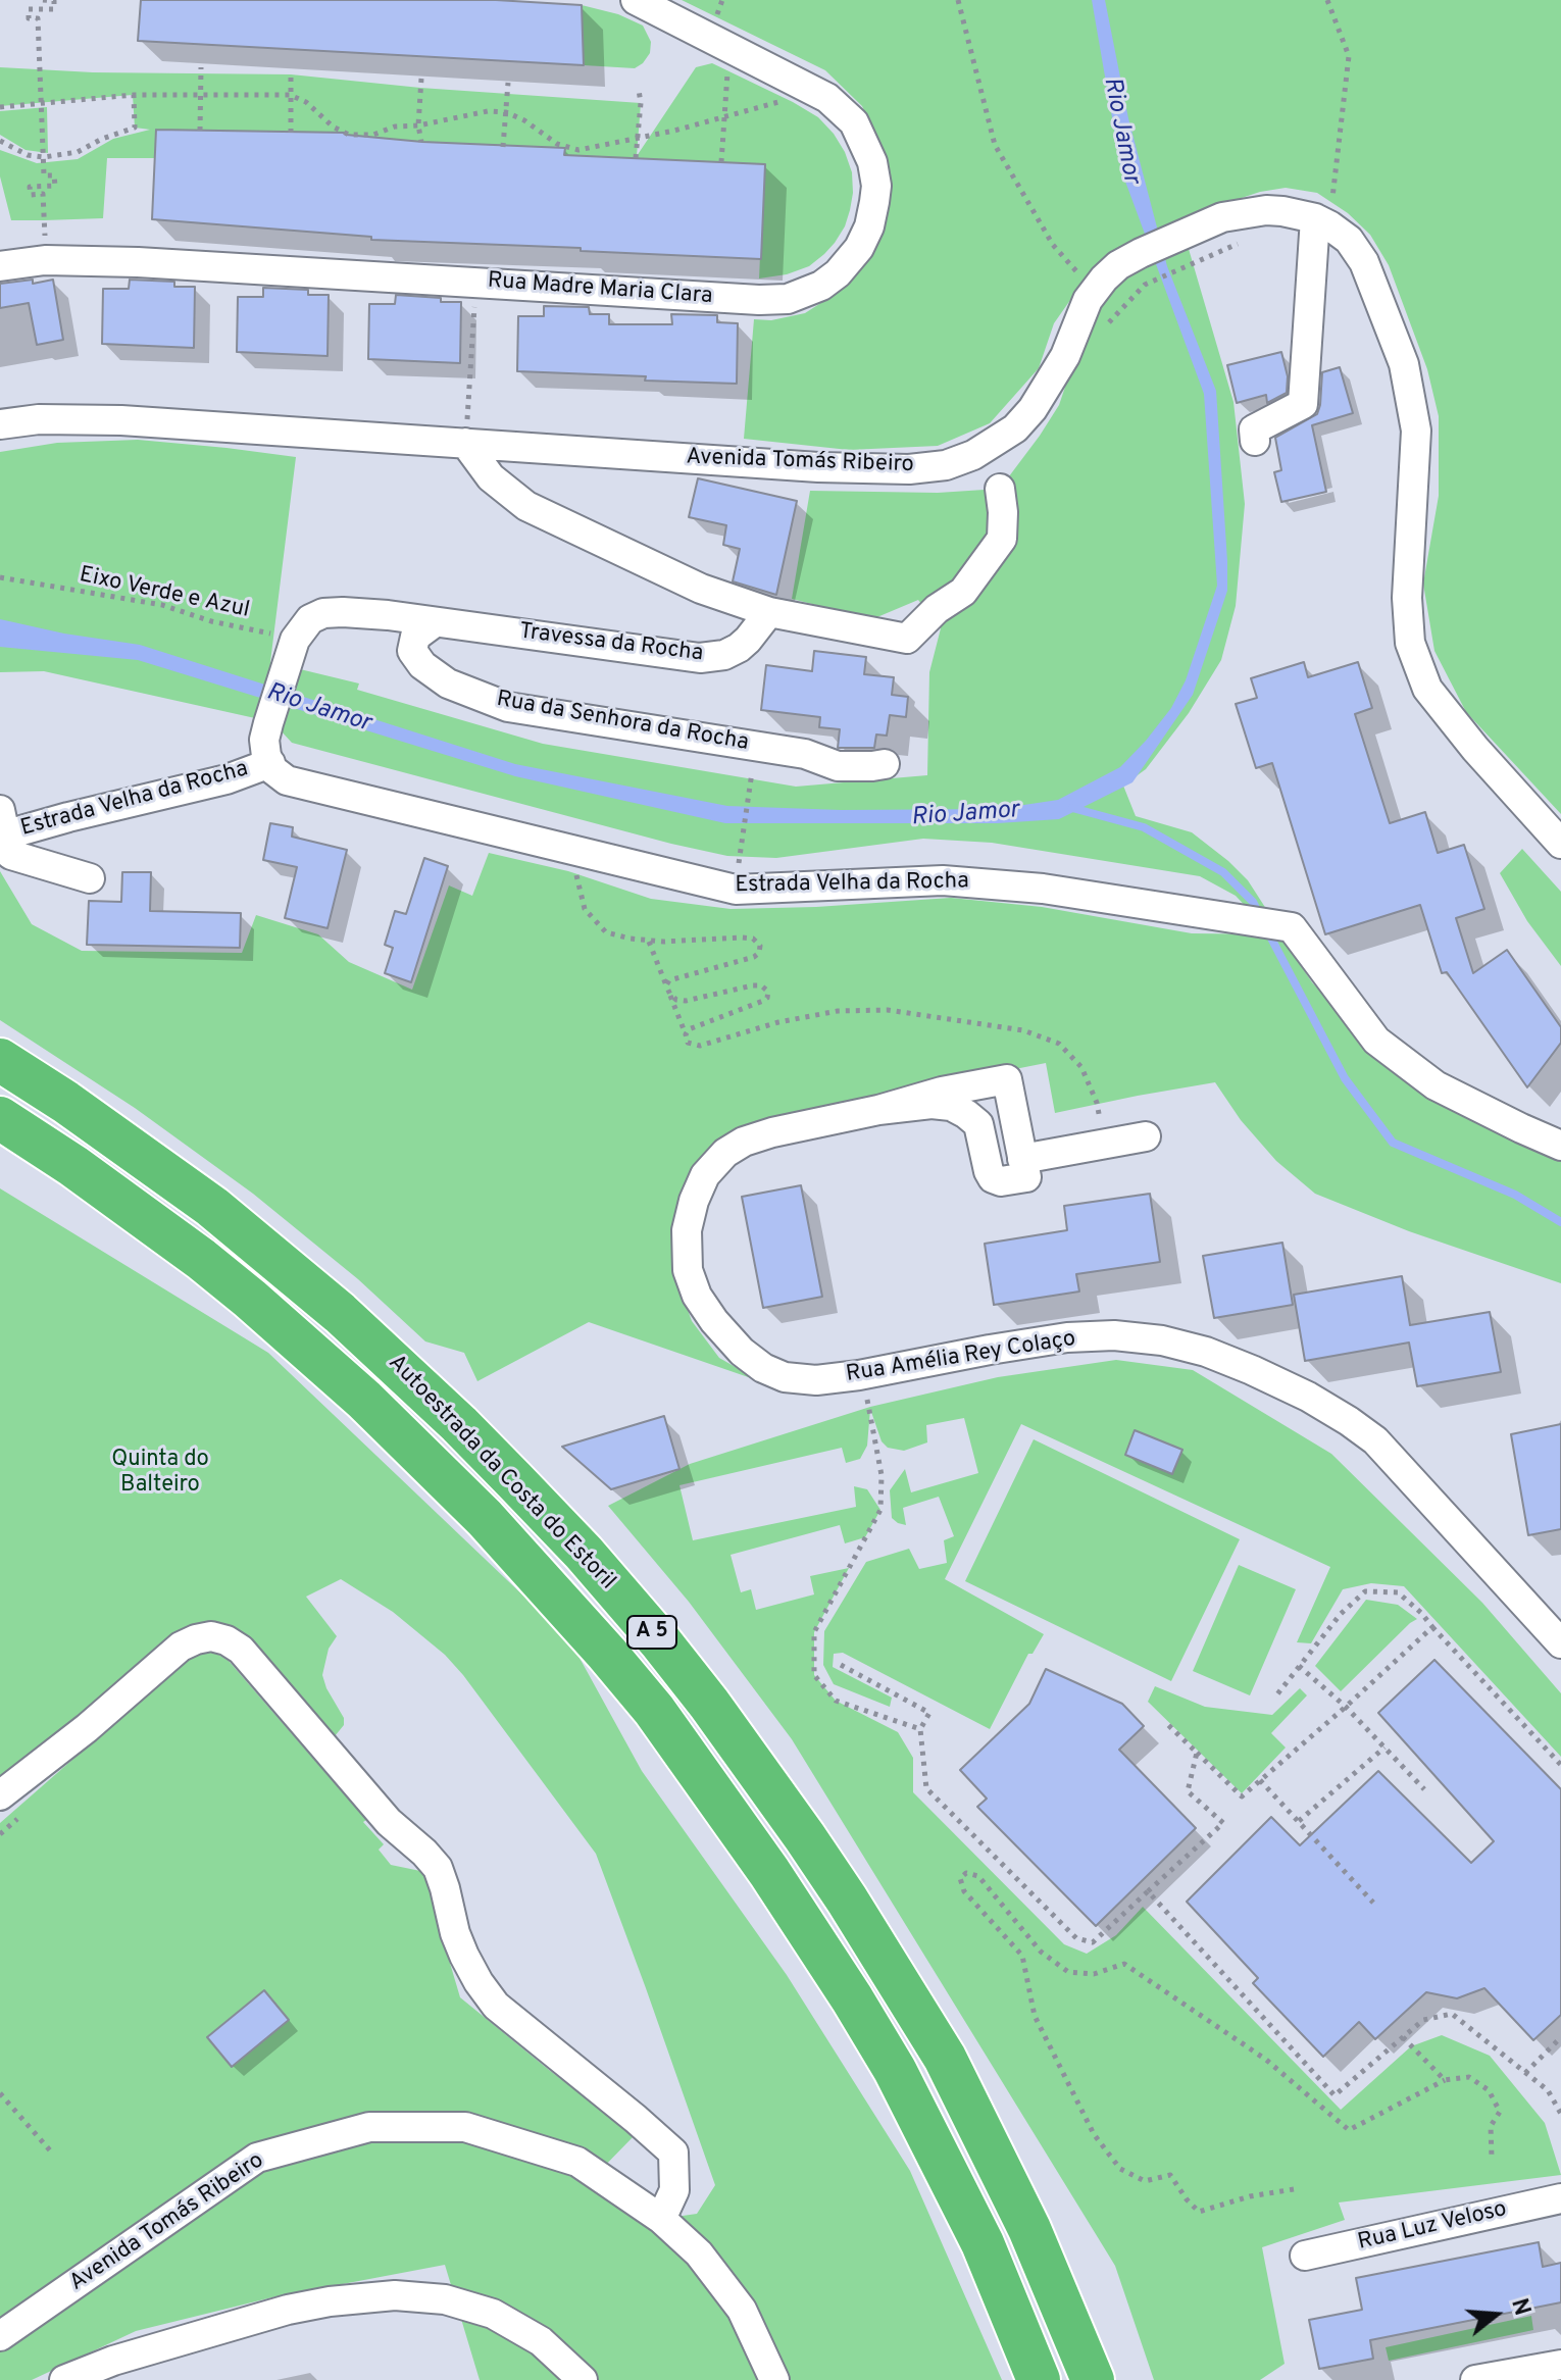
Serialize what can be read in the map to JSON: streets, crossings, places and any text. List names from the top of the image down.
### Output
{
  "streets": {
    "highway": ["Autoestrada da Costa do Estoril", "A 5"],
    "street": [
      "Rua Madre Maria Clara",
      "Avenida Tomás Ribeiro",
      "Travessa da Rocha",
      "Rua da Senhora da Rocha",
      "Estrada Velha da Rocha",
      "Rua Amélia Rey Colaço",
      "Rua Luz Veloso"
    ],
    "path": ["Eixo Verde e Azul"]
  },
  "crossings": [
    ["Travessa da Rocha", "Rua da Senhora da Rocha"],
    ["Travessa da Rocha", "Estrada Velha da Rocha"],
    ["Rua da Senhora da Rocha", "Estrada Velha da Rocha"]
  ],
  "water": ["Rio Jamor"],
  "parks": ["Quinta do Balteiro"],
  "north": "right"
}
